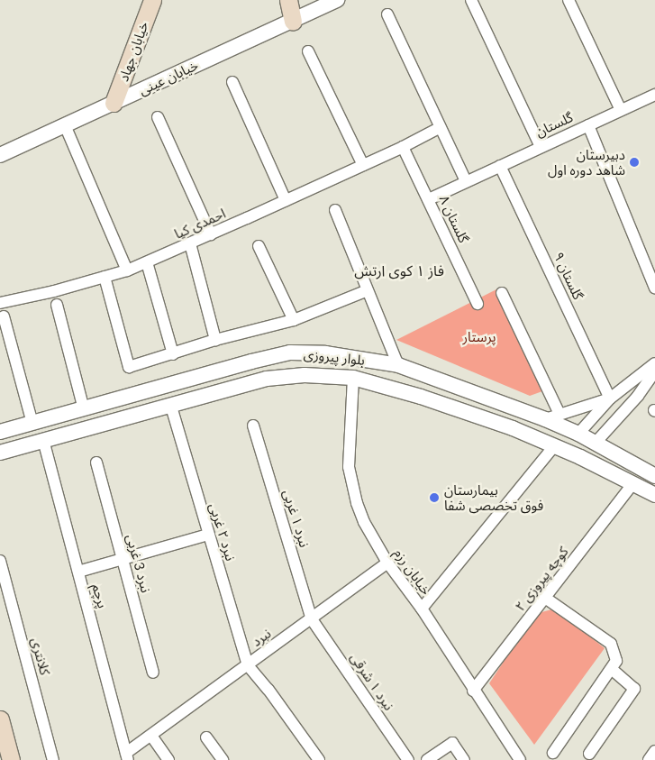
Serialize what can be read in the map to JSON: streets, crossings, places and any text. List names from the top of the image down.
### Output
{
  "streets": {
    "main road": ["خیابان جهاد"],
    "street": [
      "خیابان عینی",
      "گلستان",
      "گلستان ۸",
      "احمدی کیا",
      "گلستان ۹",
      "بلوار پیروزی",
      "نبرد ۱ غربی",
      "نبرد ۲ غربی",
      "نبرد 3 غربی",
      "خیابان رزم",
      "کوچه پیروزی ۲",
      "پرچم",
      "نبرد",
      "کلانتری",
      "نبرد ۱ شرقی"
    ]
  },
  "crossings": [
    ["خیابان جهاد", "خیابان عینی"],
    ["گلستان", "گلستان ۸"],
    ["گلستان", "گلستان ۹"],
    ["گلستان ۸", "احمدی کیا"],
    ["بلوار پیروزی", "نبرد ۲ غربی"],
    ["بلوار پیروزی", "خیابان رزم"],
    ["بلوار پیروزی", "کوچه پیروزی ۲"],
    ["بلوار پیروزی", "پرچم"],
    ["نبرد ۱ غربی", "نبرد"],
    ["نبرد ۱ غربی", "نبرد ۱ شرقی"],
    ["نبرد ۲ غربی", "نبرد"],
    ["خیابان رزم", "کوچه پیروزی ۲"],
    ["خیابان رزم", "نبرد"],
    ["پرچم", "نبرد"],
    ["نبرد", "نبرد ۱ شرقی"]
  ],
  "districts": ["فاز ۱ کوی ارتش"],
  "parks": ["پرستار"],
  "places": ["دبیرستان شاهد دوره اول", "بیمارستان فوق تخصصی شفا"]
}
